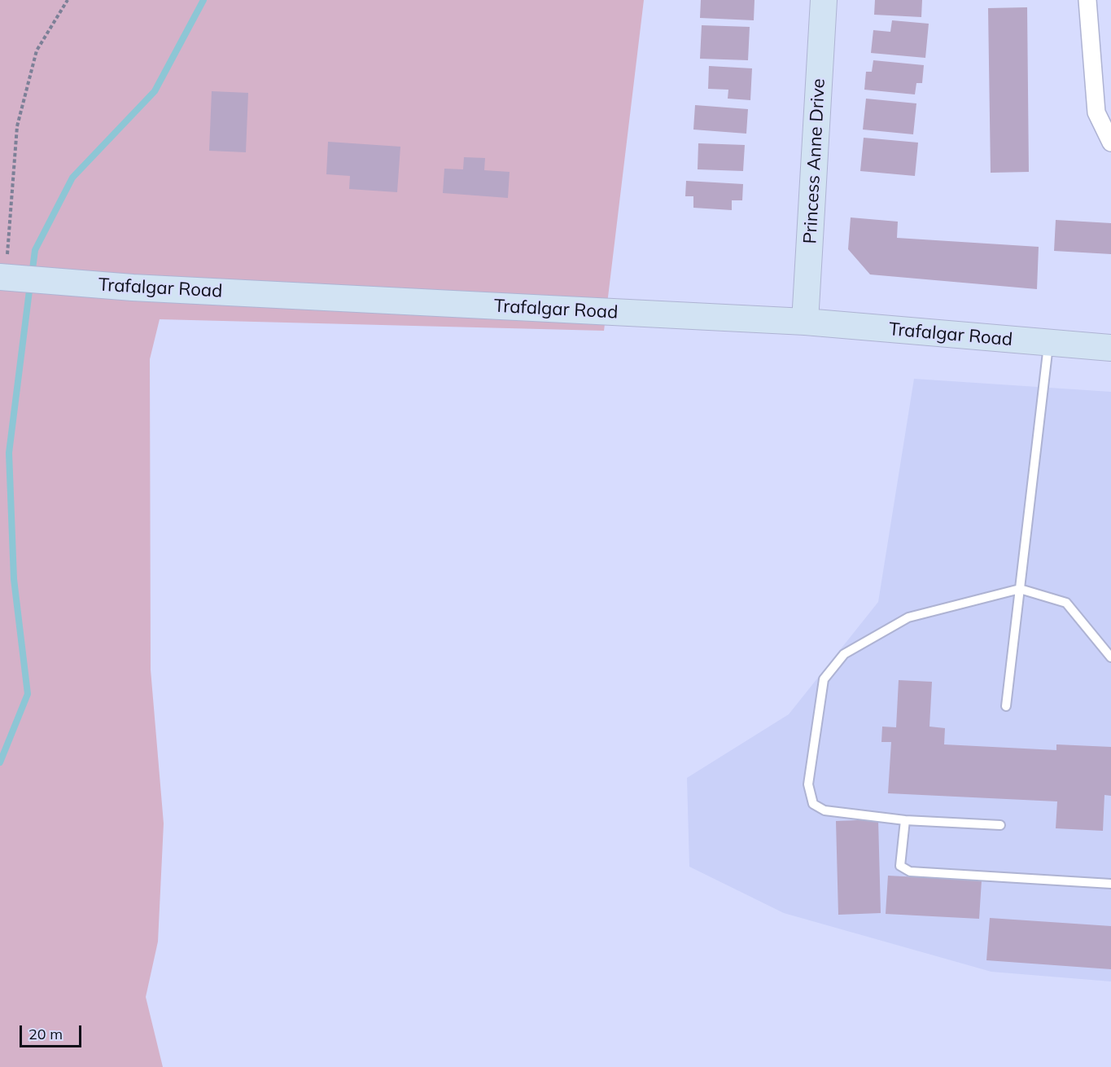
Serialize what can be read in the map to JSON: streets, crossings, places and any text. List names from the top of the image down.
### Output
{
  "streets": {
    "main road": ["Princess Anne Drive", "Trafalgar Road"]
  },
  "crossings": [
    ["Princess Anne Drive", "Trafalgar Road"]
  ],
  "scale_bar": "20 m"
}
